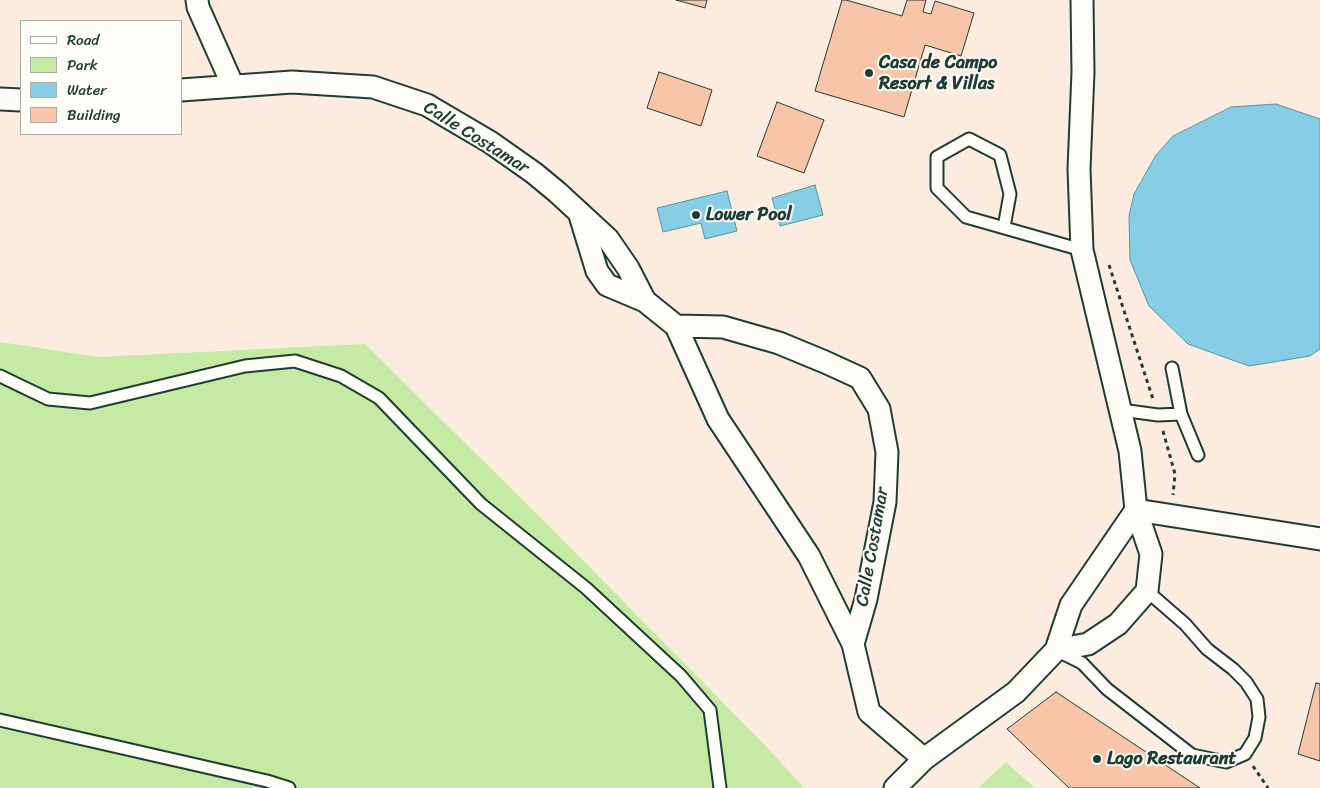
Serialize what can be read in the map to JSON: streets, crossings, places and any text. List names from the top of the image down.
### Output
{
  "streets": {
    "street": ["Calle Costamar"]
  },
  "places": ["Casa de Campo Resort & Villas", "Lower Pool", "Lago Restaurant"],
  "legend": [
    "Road",
    "Park",
    "Water",
    "Building"
  ]
}
